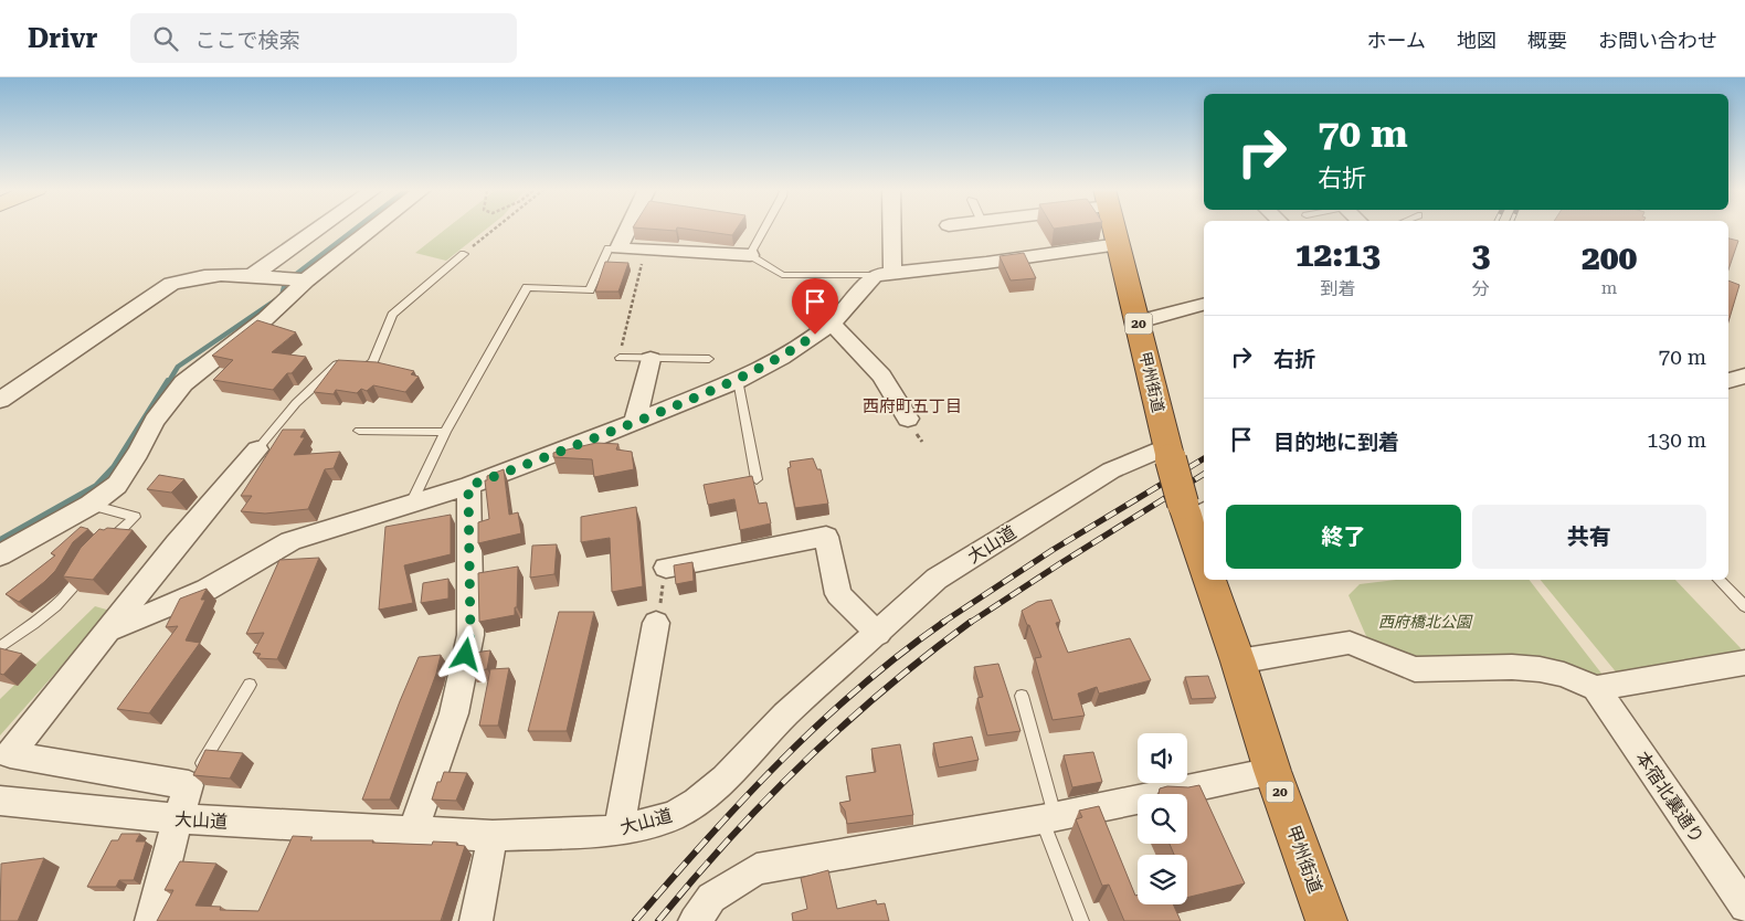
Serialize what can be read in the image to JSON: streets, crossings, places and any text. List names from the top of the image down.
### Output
{
  "streets": {
    "highway": ["20", "甲州街道"],
    "street": ["大山道", "本宿北裏通り"]
  },
  "crossings": [
    ["甲州街道", "大山道"]
  ],
  "districts": ["西府町五丁目"],
  "parks": ["西府橋北公園"],
  "page": {
    "header": "Drivr",
    "search": "ここで検索",
    "nav": [
      "ホーム",
      "地図",
      "概要",
      "お問い合わせ"
    ],
    "turn": ["70 m", "右折"],
    "eta": [
      "12:13",
      "到着",
      "3",
      "分",
      "200",
      "m"
    ],
    "list": [
      {
        "name": "右折",
        "value": "70 m"
      },
      {
        "name": "目的地に到着",
        "value": "130 m"
      }
    ],
    "buttons": ["終了", "共有"]
  }
}
